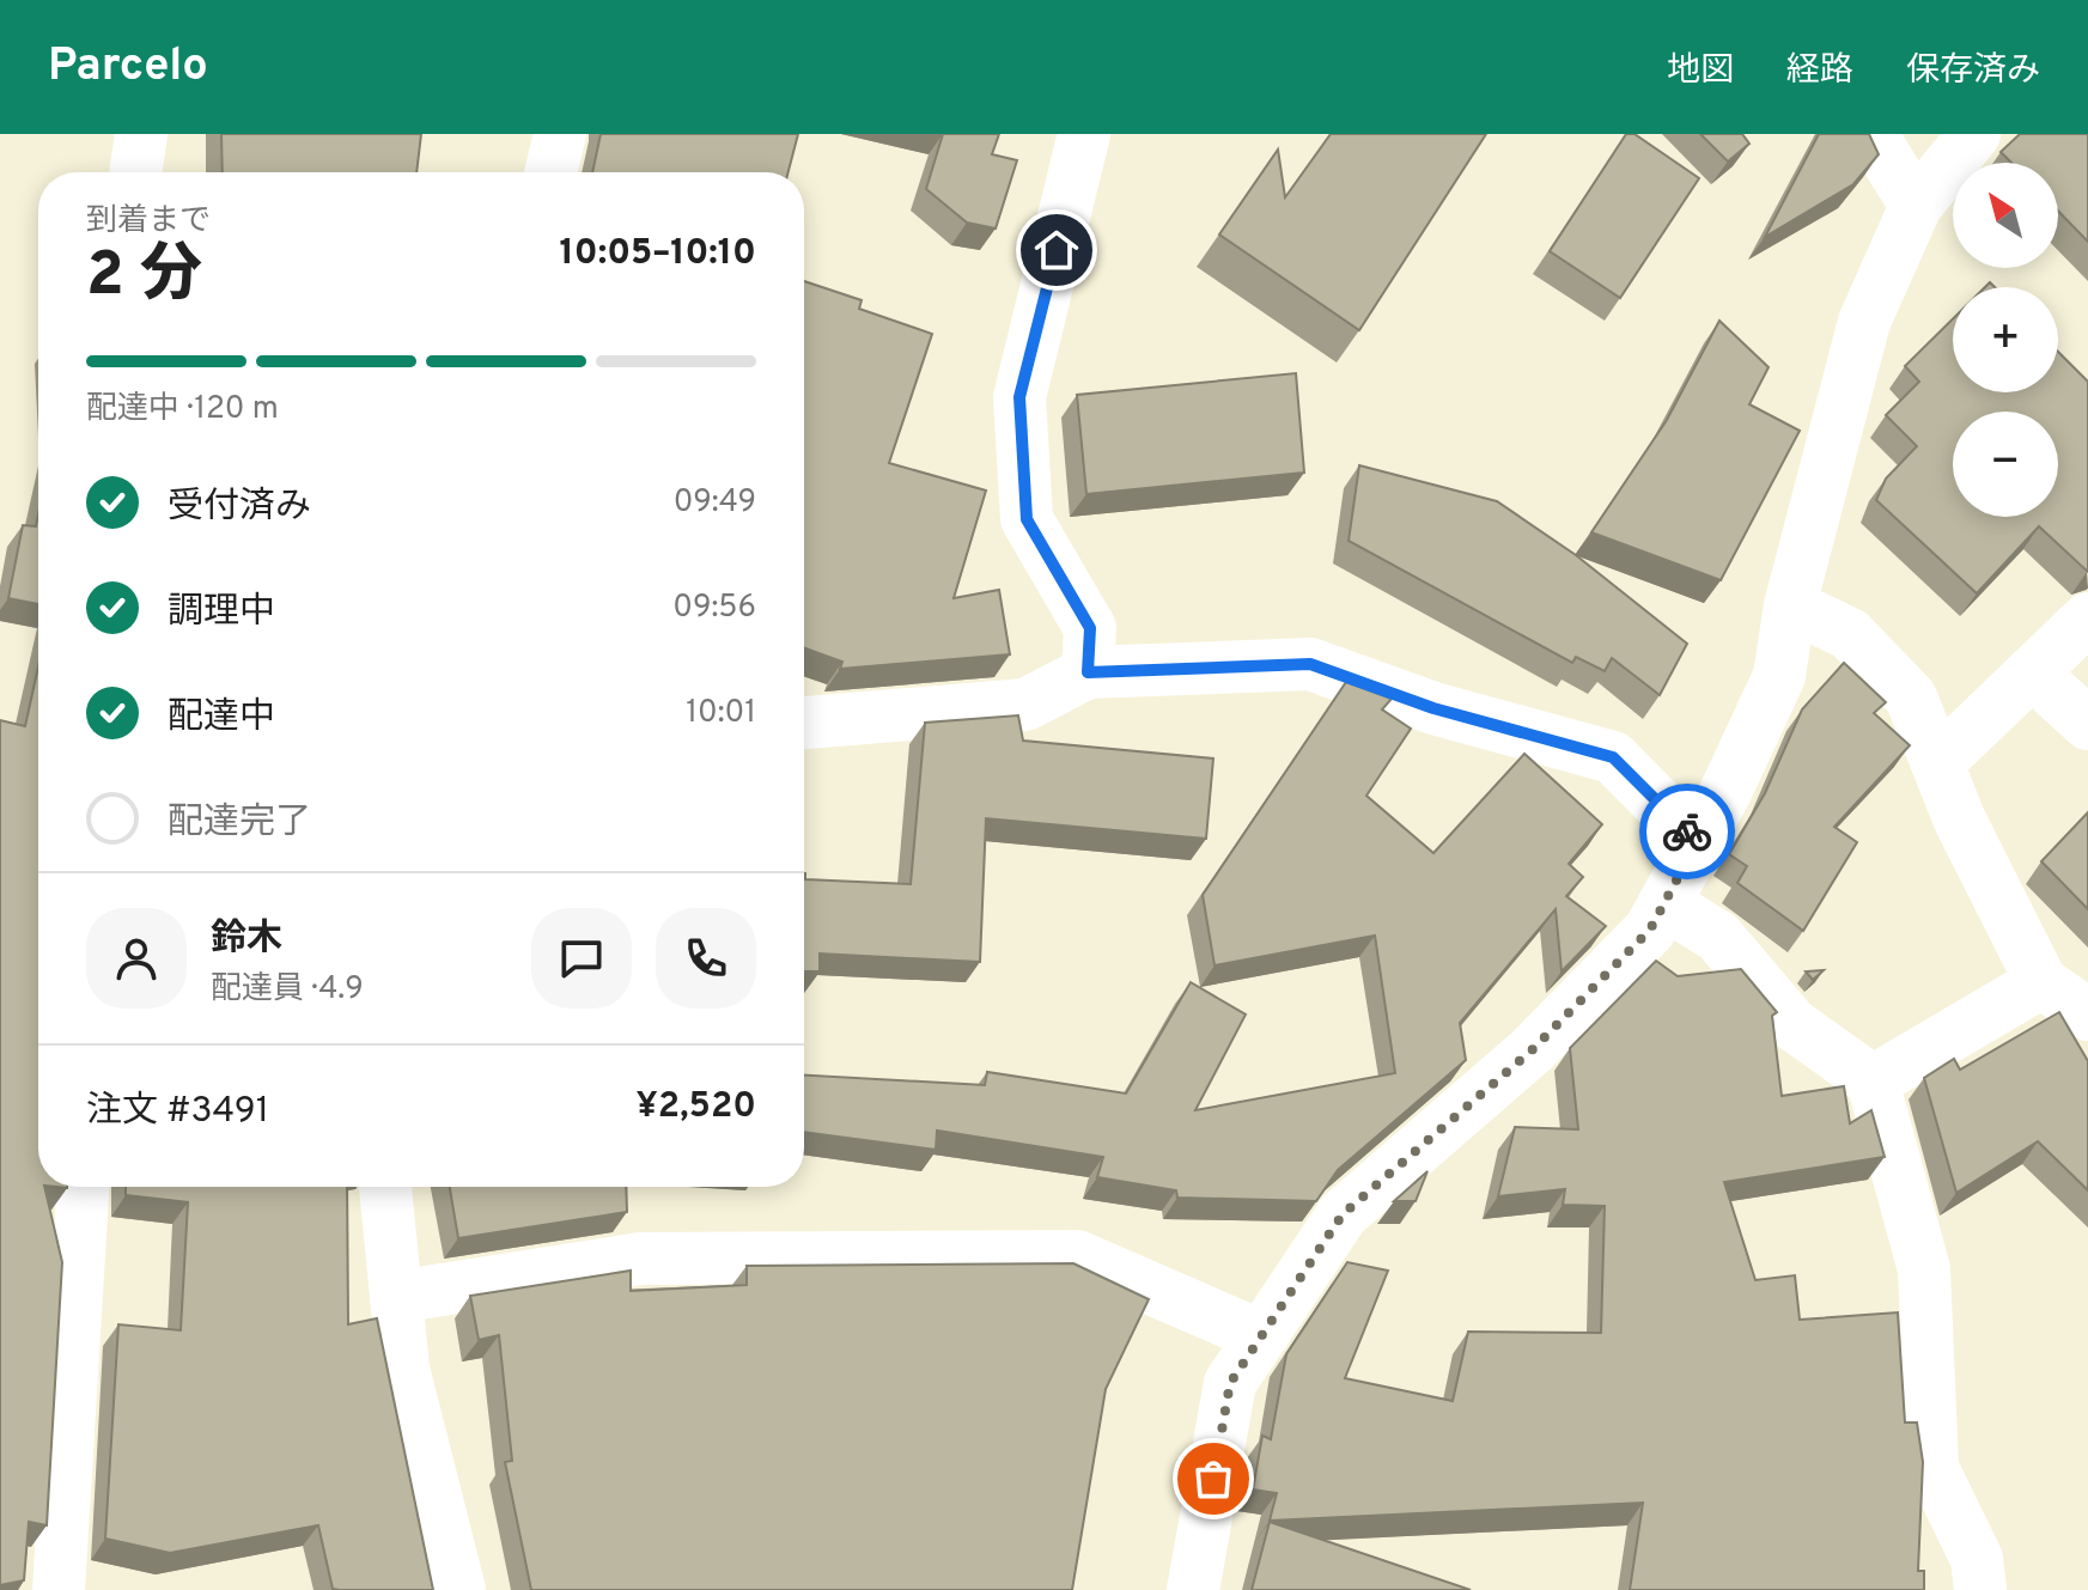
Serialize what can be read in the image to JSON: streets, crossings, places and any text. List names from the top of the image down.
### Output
{
  "north": "top left",
  "page": {
    "header": "Parcelo",
    "nav": ["地図", "経路", "保存済み"],
    "map_buttons": ["+", "−"],
    "heading": ["2 分", "到着まで", "10:05–10:10"],
    "panel": [
      "鈴木",
      "配達員 · 4.9",
      "注文 #3491",
      "¥2,520"
    ],
    "bar": "配達中 · 120 m",
    "list": [
      ["受付済み", "09:49"],
      ["調理中", "09:56"],
      ["配達中", "10:01"],
      "配達完了"
    ]
  }
}
